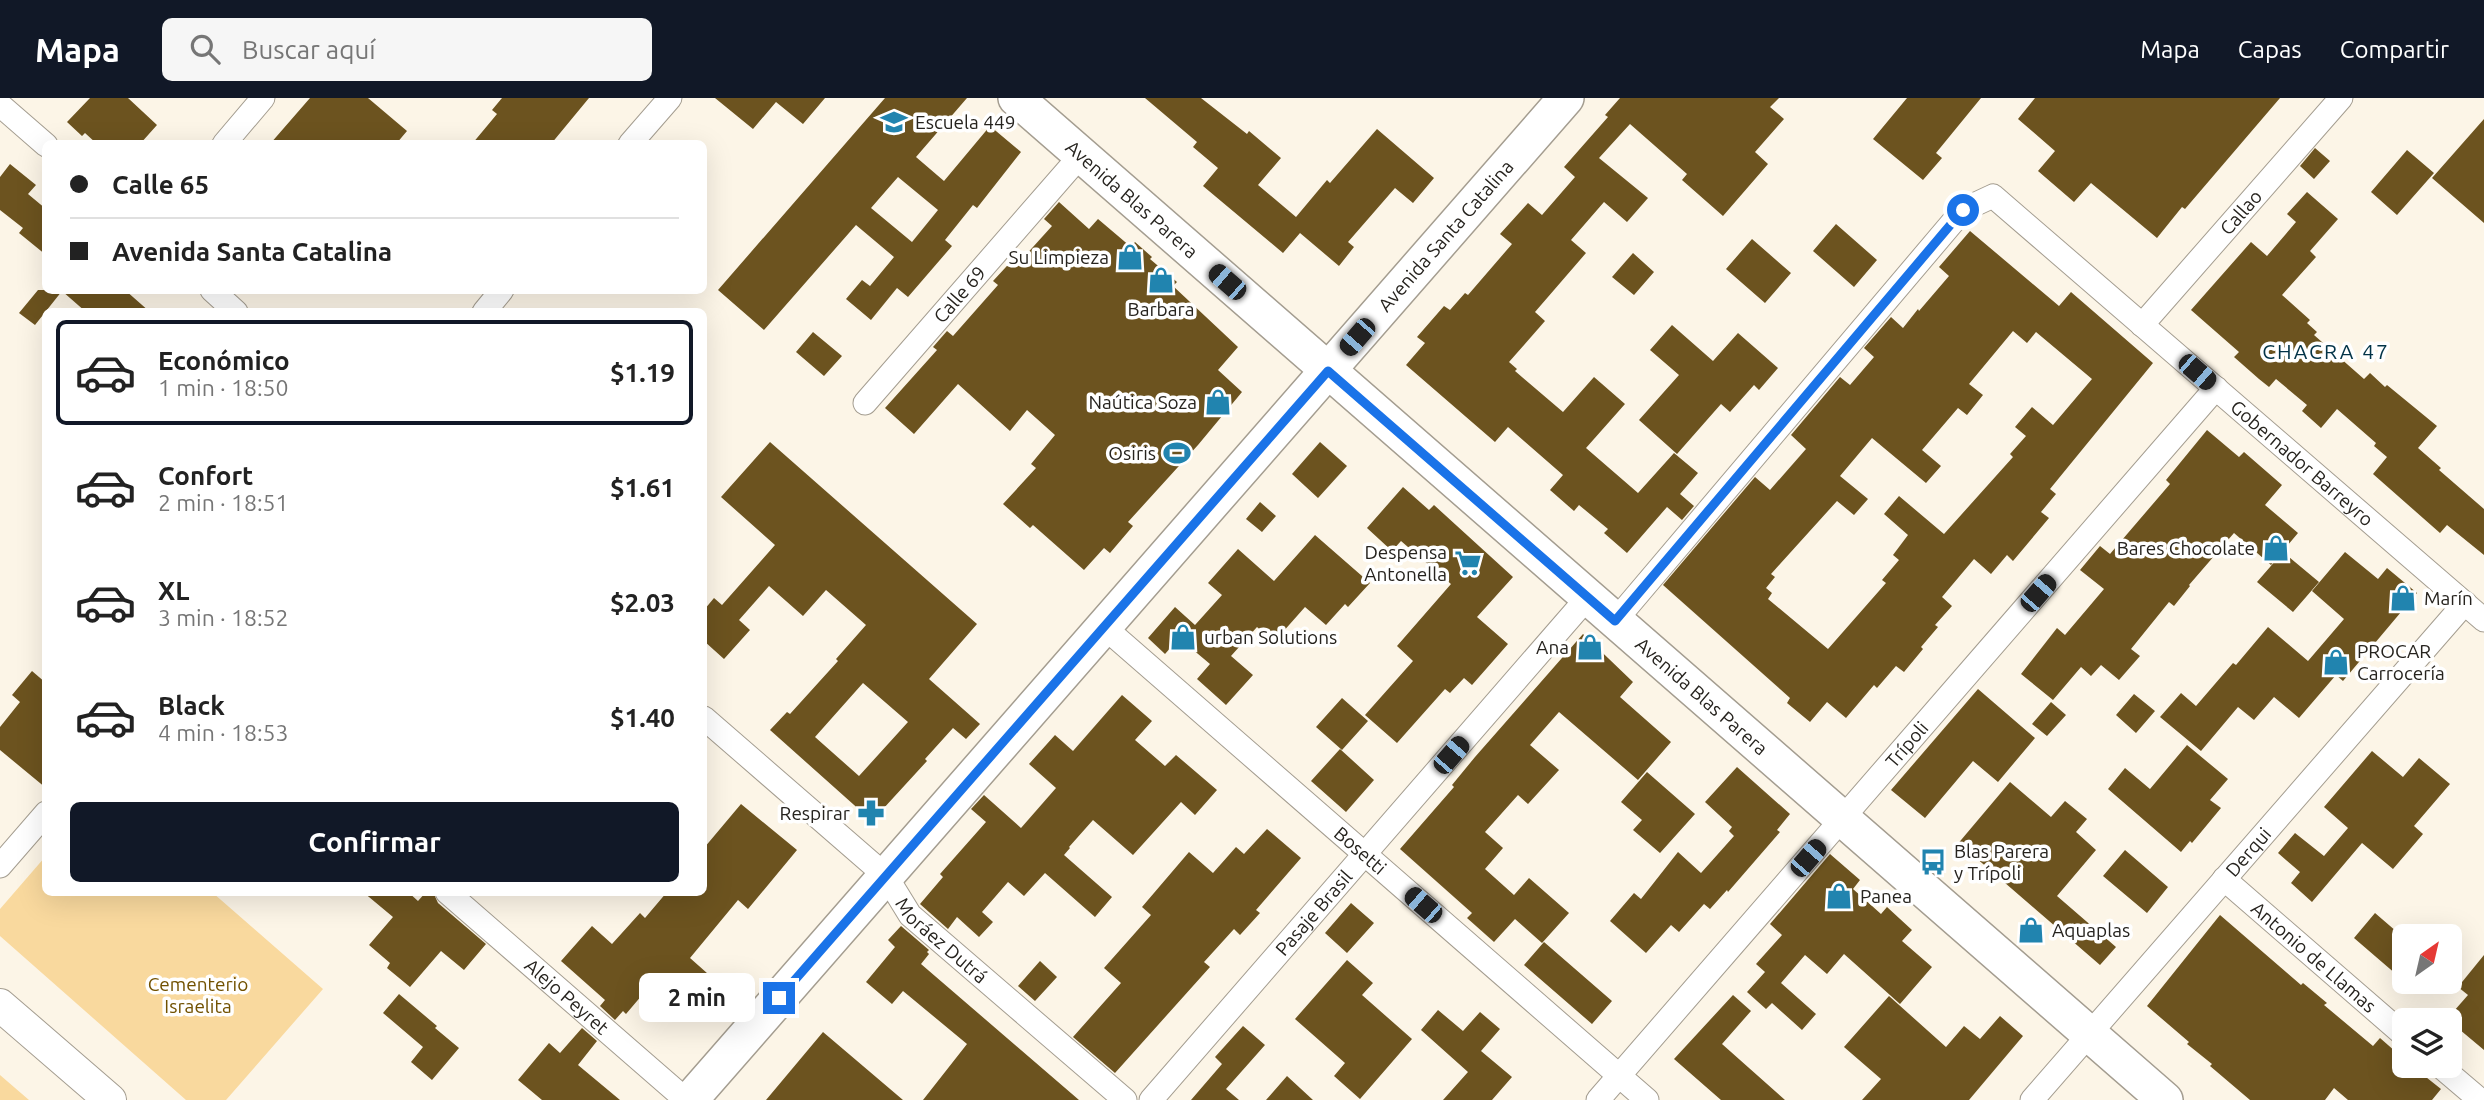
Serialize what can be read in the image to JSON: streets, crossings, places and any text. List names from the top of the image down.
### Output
{
  "streets": {
    "main road": ["Avenida Blas Parera", "Avenida Santa Catalina"],
    "street": [
      "Callao",
      "Calle 69",
      "Gobernador Barreyro",
      "Trípoli",
      "Bosetti",
      "Derqui",
      "Pasaje Brasil",
      "Moráez Dutrá",
      "Antonio de Llamas",
      "Alejo Peyret"
    ]
  },
  "crossings": [
    ["Avenida Blas Parera", "Avenida Santa Catalina"],
    ["Avenida Blas Parera", "Calle 69"],
    ["Avenida Blas Parera", "Gobernador Barreyro"],
    ["Avenida Blas Parera", "Trípoli"],
    ["Avenida Blas Parera", "Derqui"],
    ["Avenida Blas Parera", "Pasaje Brasil"],
    ["Callao", "Gobernador Barreyro"],
    ["Avenida Santa Catalina", "Bosetti"],
    ["Avenida Santa Catalina", "Moráez Dutrá"],
    ["Avenida Santa Catalina", "Alejo Peyret"],
    ["Gobernador Barreyro", "Trípoli"],
    ["Gobernador Barreyro", "Derqui"],
    ["Trípoli", "Bosetti"],
    ["Bosetti", "Pasaje Brasil"],
    ["Derqui", "Antonio de Llamas"]
  ],
  "districts": ["CHACRA 47"],
  "parks": ["Cementerio Israelita"],
  "places": {
    "school or university": ["Escuela 449"],
    "shop": [
      "Su Limpieza",
      "Barbara",
      "Naútica Soza",
      "Bares Chocolate",
      "Marín",
      "urban Solutions",
      "Ana",
      "PROCAR Carrocería",
      "Panea",
      "Aquaplas"
    ],
    "sports": ["Osiris"],
    "supermarket": ["Despensa Antonella"],
    "pharmacy": ["Respirar"],
    "bus stop": ["Blas Parera y Trípoli"]
  },
  "north": "top right",
  "page": {
    "header": "Mapa",
    "search": "Buscar aquí",
    "nav": ["Mapa", "Capas", "Compartir"],
    "banner": ["Calle 65", "Avenida Santa Catalina"],
    "list": [
      {
        "name": "Económico",
        "note": "1 min · 18:50",
        "value": "$1.19"
      },
      {
        "name": "Confort",
        "note": "2 min · 18:51",
        "value": "$1.61"
      },
      {
        "name": "XL",
        "note": "3 min · 18:52",
        "value": "$2.03"
      },
      {
        "name": "Black",
        "note": "4 min · 18:53",
        "value": "$1.40"
      }
    ],
    "buttons": "Confirmar",
    "bubble": "2 min"
  }
}
